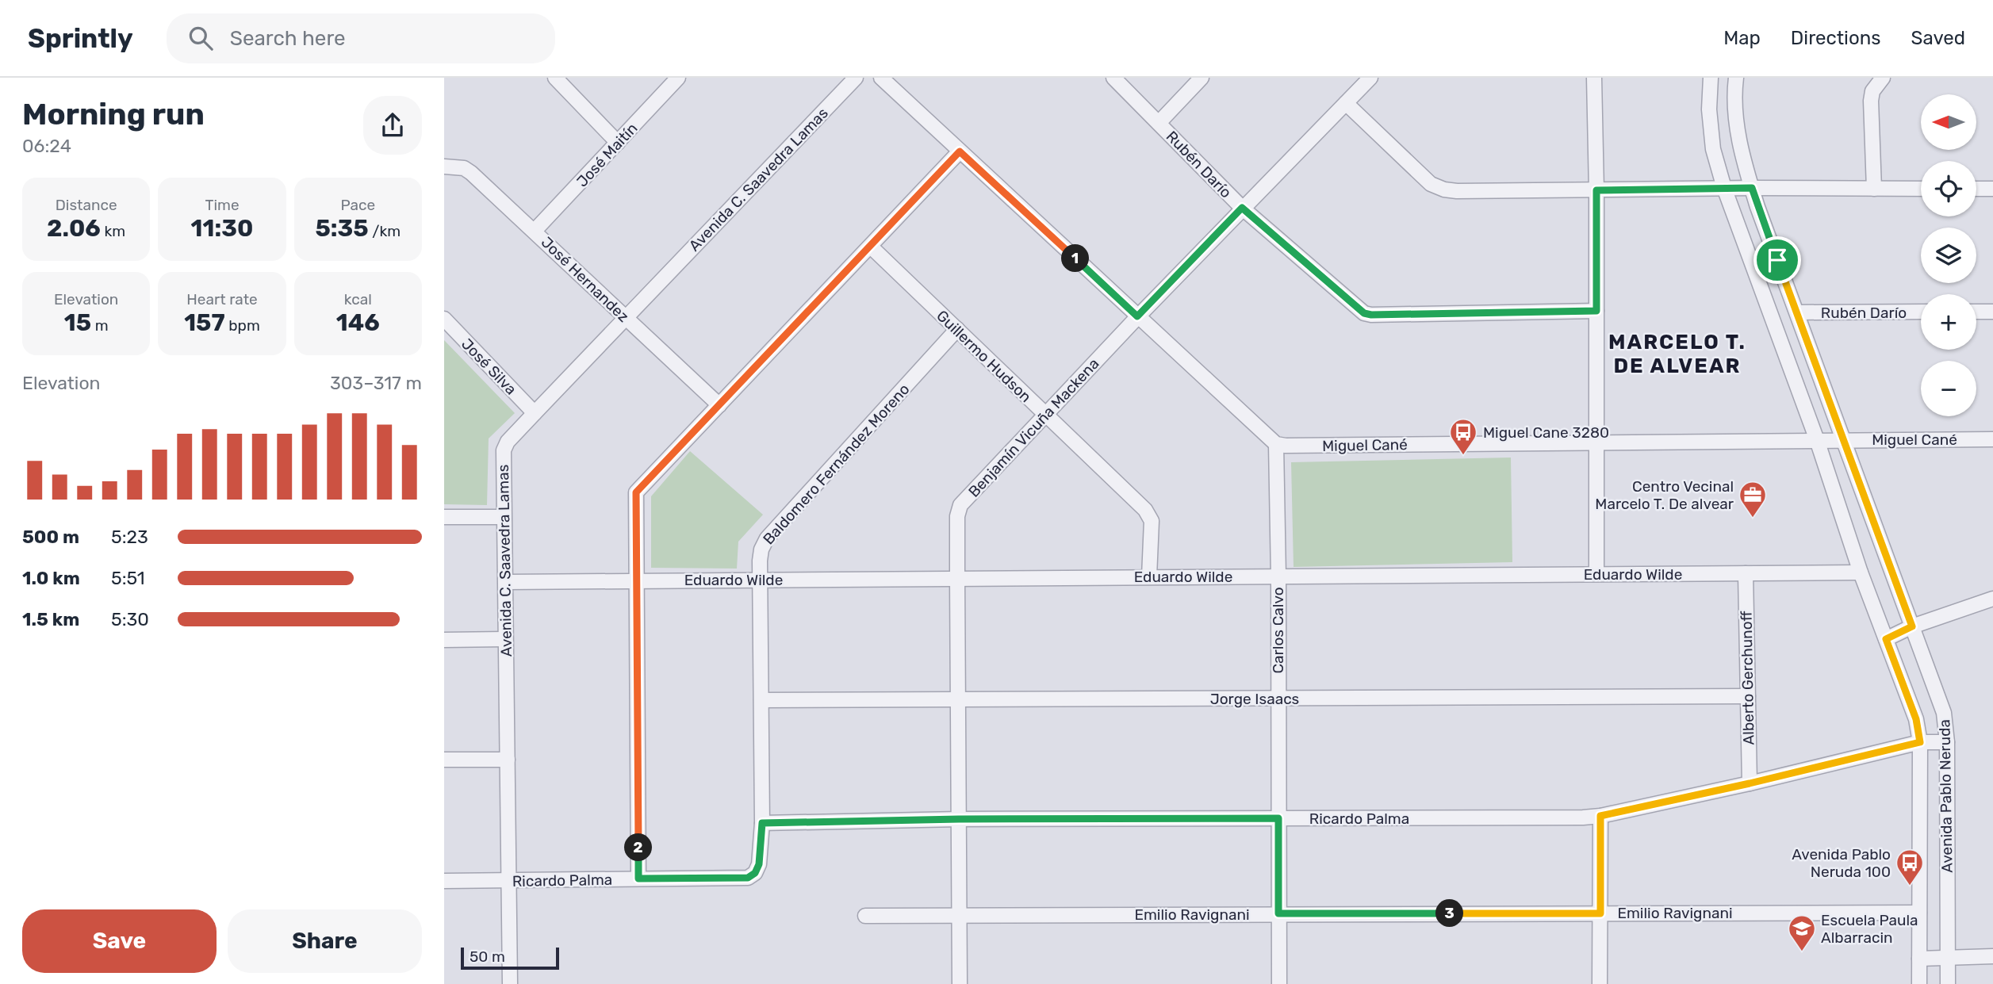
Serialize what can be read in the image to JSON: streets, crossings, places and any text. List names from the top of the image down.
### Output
{
  "streets": {
    "street": [
      "José Maitín",
      "Rubén Darío",
      "Avenida C. Saavedra Lamas",
      "José Hernandez",
      "Guillermo Hudson",
      "José Silva",
      "Benjamín Vicuña Mackena",
      "Miguel Cané",
      "Baldomero Fernández Moreno",
      "Eduardo Wilde",
      "Carlos Calvo",
      "Alberto Gerchunoff",
      "Jorge Isaacs",
      "Avenida Pablo Neruda",
      "Ricardo Palma",
      "Emilio Ravignani"
    ]
  },
  "crossings": [
    ["José Maitín", "José Hernandez"],
    ["Rubén Darío", "Benjamín Vicuña Mackena"],
    ["Rubén Darío", "Avenida Pablo Neruda"],
    ["Avenida C. Saavedra Lamas", "José Hernandez"],
    ["Avenida C. Saavedra Lamas", "José Silva"],
    ["Avenida C. Saavedra Lamas", "Eduardo Wilde"],
    ["Avenida C. Saavedra Lamas", "Ricardo Palma"],
    ["Guillermo Hudson", "Benjamín Vicuña Mackena"],
    ["Guillermo Hudson", "Baldomero Fernández Moreno"],
    ["Guillermo Hudson", "Eduardo Wilde"],
    ["Benjamín Vicuña Mackena", "Eduardo Wilde"],
    ["Benjamín Vicuña Mackena", "Jorge Isaacs"],
    ["Benjamín Vicuña Mackena", "Ricardo Palma"],
    ["Benjamín Vicuña Mackena", "Emilio Ravignani"],
    ["Miguel Cané", "Carlos Calvo"],
    ["Miguel Cané", "Avenida Pablo Neruda"],
    ["Baldomero Fernández Moreno", "Eduardo Wilde"],
    ["Baldomero Fernández Moreno", "Jorge Isaacs"],
    ["Baldomero Fernández Moreno", "Ricardo Palma"],
    ["Eduardo Wilde", "Carlos Calvo"],
    ["Eduardo Wilde", "Alberto Gerchunoff"],
    ["Eduardo Wilde", "Avenida Pablo Neruda"],
    ["Carlos Calvo", "Jorge Isaacs"],
    ["Carlos Calvo", "Ricardo Palma"],
    ["Carlos Calvo", "Emilio Ravignani"],
    ["Alberto Gerchunoff", "Jorge Isaacs"],
    ["Alberto Gerchunoff", "Ricardo Palma"],
    ["Avenida Pablo Neruda", "Ricardo Palma"],
    ["Avenida Pablo Neruda", "Emilio Ravignani"]
  ],
  "districts": ["MARCELO T. DE ALVEAR"],
  "places": {
    "bus stop": ["Miguel Cane 3280", "Avenida Pablo Neruda 100"],
    "office": ["Centro Vecinal Marcelo T. De alvear"],
    "school or university": ["Escuela Paula Albarracin"]
  },
  "scale_bar": "50 m",
  "north": "left",
  "page": {
    "header": "Sprintly",
    "search": "Search here",
    "nav": ["Map", "Directions", "Saved"],
    "heading": ["Morning run", "06:24"],
    "map_buttons": ["+", "−"],
    "stats": [
      ["Distance", "2.06 km"],
      ["Time", "11:30"],
      ["Pace", "5:35 /km"],
      ["Elevation", "15 m"],
      ["Heart rate", "157 bpm"],
      ["kcal", "146"]
    ],
    "pins": ["1", "2", "3"],
    "chart": ["Elevation", "303–317 m"],
    "list": [
      {
        "name": "500 m",
        "note": "5:23"
      },
      {
        "name": "1.0 km",
        "note": "5:51"
      },
      {
        "name": "1.5 km",
        "note": "5:30"
      }
    ],
    "buttons": ["Save", "Share"],
    "scale": "50 m"
  }
}
